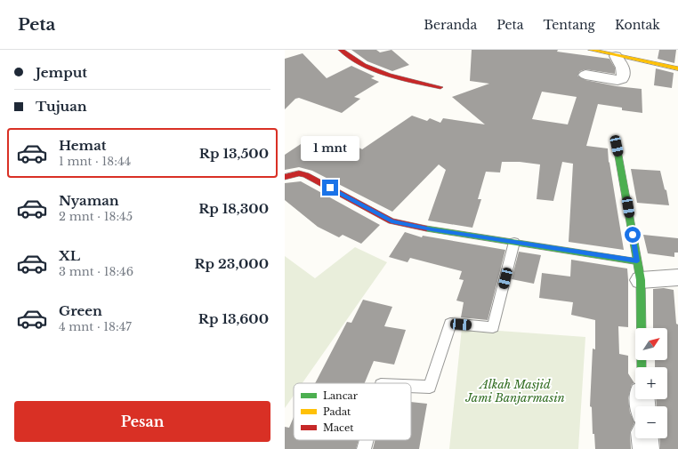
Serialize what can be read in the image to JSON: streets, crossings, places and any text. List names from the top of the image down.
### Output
{
  "parks": ["Alkah Masjid Jami Banjarmasin"],
  "legend": ["Lancar", "Padat", "Macet"],
  "north": "top right",
  "page": {
    "header": "Peta",
    "nav": [
      "Beranda",
      "Peta",
      "Tentang",
      "Kontak"
    ],
    "banner": ["Jemput", "Tujuan"],
    "list": [
      {
        "name": "Hemat",
        "note": "1 mnt · 18:44",
        "value": "Rp 13,500"
      },
      {
        "name": "Nyaman",
        "note": "2 mnt · 18:45",
        "value": "Rp 18,300"
      },
      {
        "name": "XL",
        "note": "3 mnt · 18:46",
        "value": "Rp 23,000"
      },
      {
        "name": "Green",
        "note": "4 mnt · 18:47",
        "value": "Rp 13,600"
      }
    ],
    "bubble": "1 mnt",
    "map_buttons": ["+", "−"],
    "buttons": "Pesan"
  }
}
